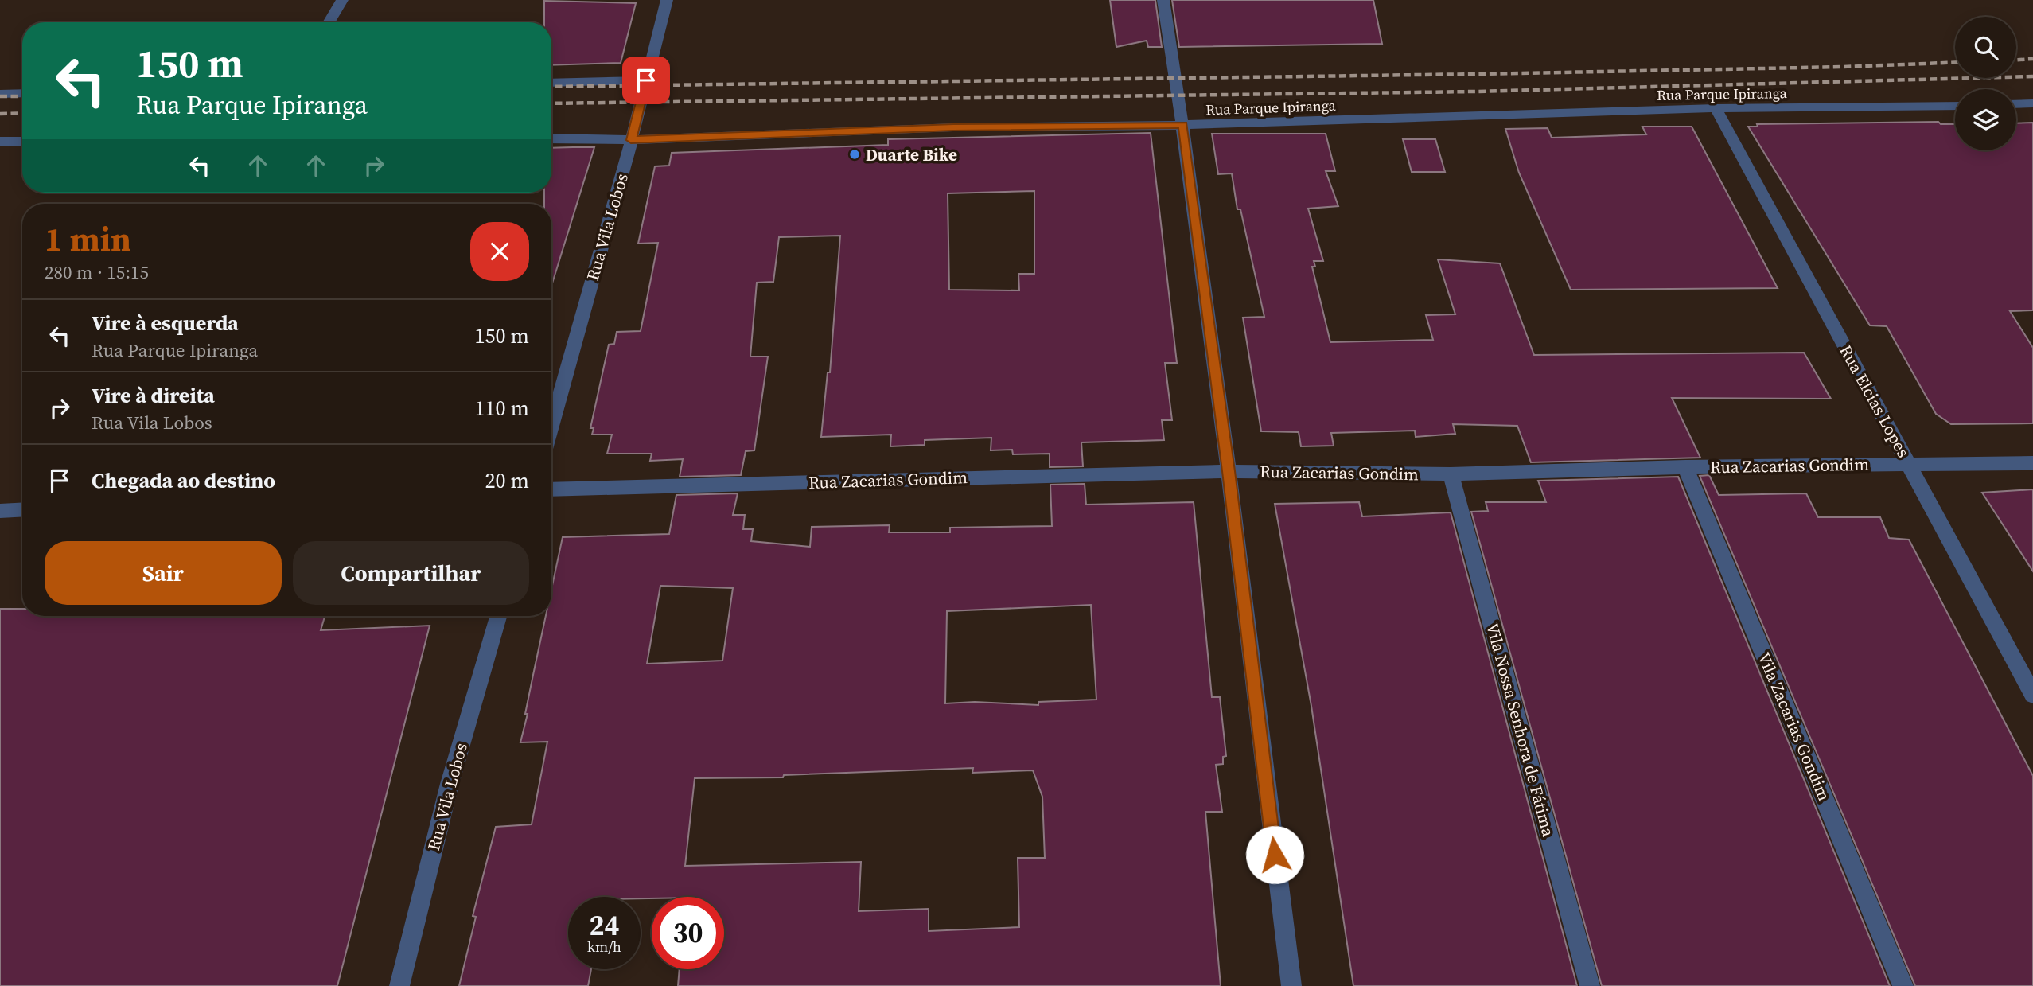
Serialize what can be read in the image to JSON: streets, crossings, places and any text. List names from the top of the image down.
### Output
{
  "streets": {
    "street": [
      "Rua Parque Ipiranga",
      "Rua Vila Lobos",
      "Rua Elcias Lopes",
      "Rua Zacarias Gondim",
      "Vila Zacarias Gondim",
      "Vila Nossa Senhora de Fátima"
    ]
  },
  "crossings": [
    ["Rua Parque Ipiranga", "Rua Vila Lobos"],
    ["Rua Parque Ipiranga", "Rua Elcias Lopes"],
    ["Rua Elcias Lopes", "Rua Zacarias Gondim"],
    ["Rua Zacarias Gondim", "Vila Zacarias Gondim"],
    ["Rua Zacarias Gondim", "Vila Nossa Senhora de Fátima"]
  ],
  "places": ["Duarte Bike"],
  "page": {
    "turn": ["150 m", "Rua Parque Ipiranga"],
    "heading": ["1 min", "280 m · 15:15"],
    "list": [
      {
        "name": "Vire à esquerda",
        "note": "Rua Parque Ipiranga",
        "value": "150 m"
      },
      {
        "name": "Vire à direita",
        "note": "Rua Vila Lobos",
        "value": "110 m"
      },
      {
        "name": "Chegada ao destino",
        "value": "20 m"
      }
    ],
    "buttons": ["Sair", "Compartilhar"],
    "speed": "24 km/h",
    "limit": "30"
  }
}
